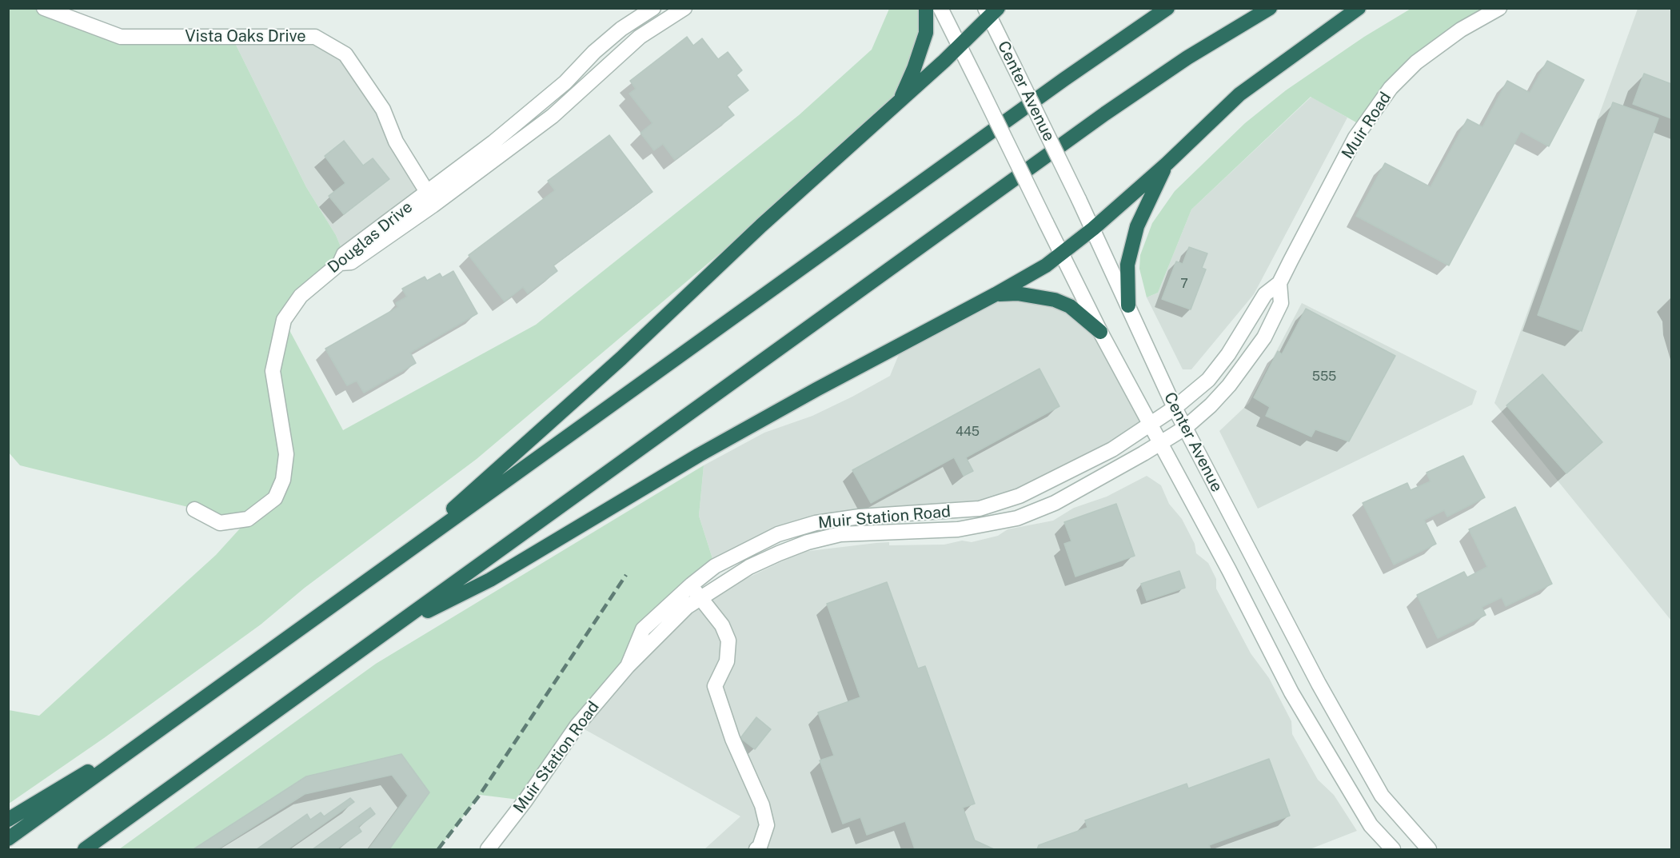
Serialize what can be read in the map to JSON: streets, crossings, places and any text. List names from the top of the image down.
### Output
{
  "streets": {
    "street": [
      "Vista Oaks Drive",
      "Center Avenue",
      "Muir Road",
      "Douglas Drive",
      "Muir Station Road"
    ]
  },
  "crossings": [
    ["Vista Oaks Drive", "Douglas Drive"],
    ["Center Avenue", "Muir Road"],
    ["Center Avenue", "Muir Station Road"],
    ["Muir Road", "Muir Station Road"]
  ],
  "house_numbers": ["7", "555", "445"]
}
